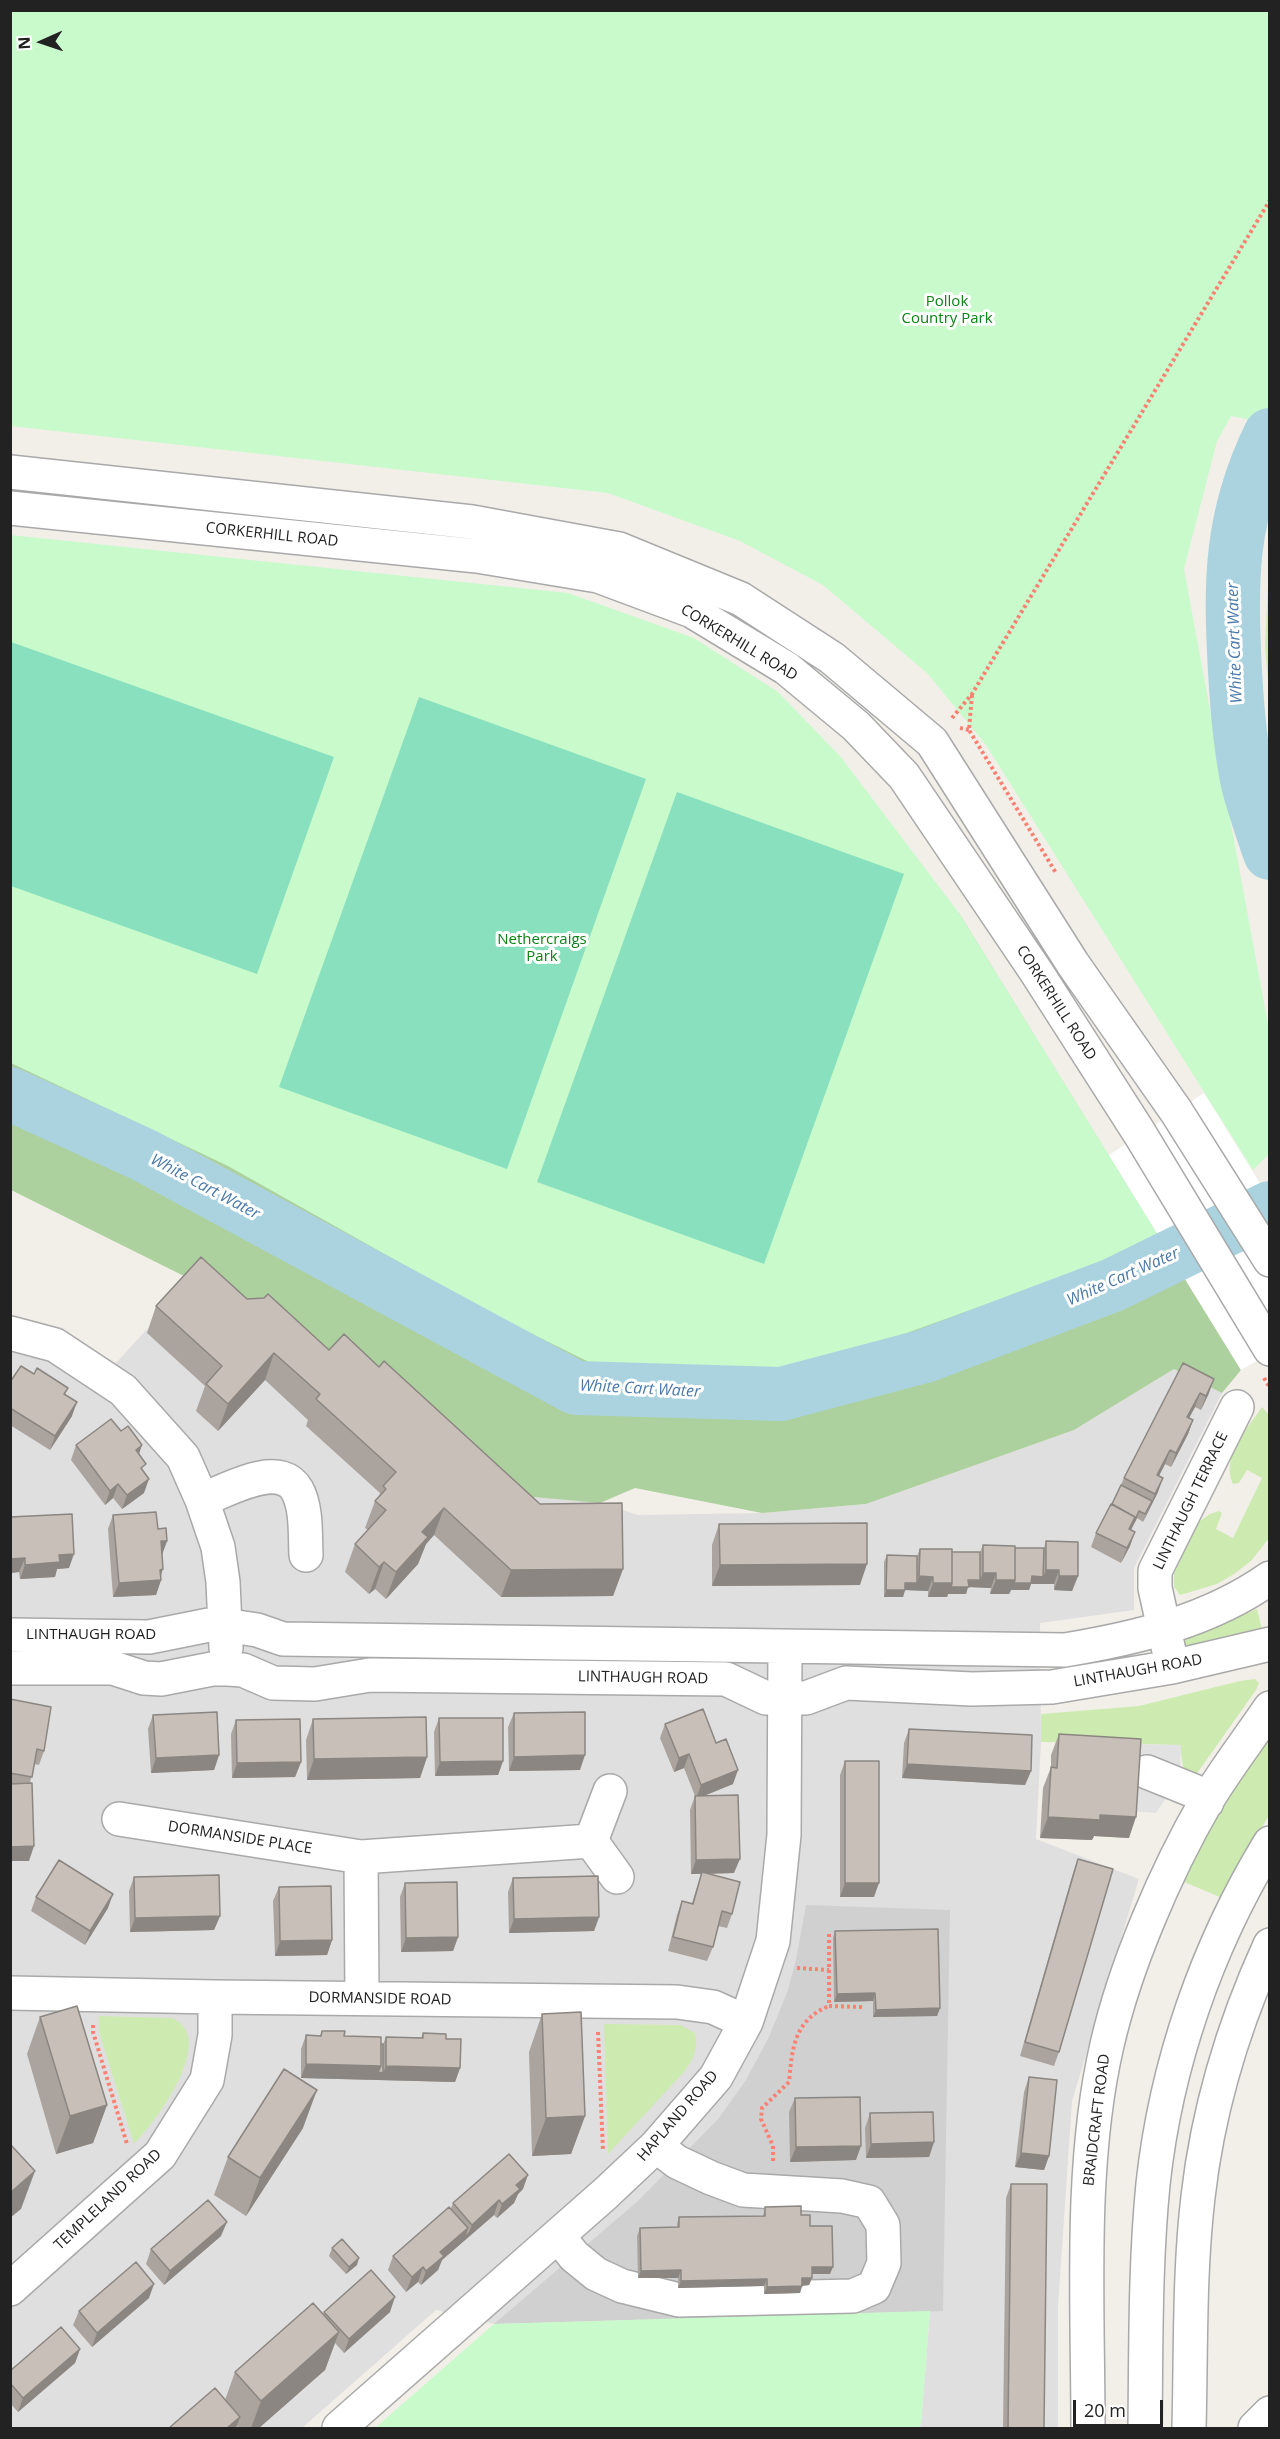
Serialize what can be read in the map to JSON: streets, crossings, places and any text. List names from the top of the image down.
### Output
{
  "streets": {
    "street": [
      "CORKERHILL ROAD",
      "LINTHAUGH TERRACE",
      "LINTHAUGH ROAD",
      "DORMANSIDE PLACE",
      "DORMANSIDE ROAD",
      "HAPLAND ROAD",
      "BRAIDCRAFT ROAD",
      "TEMPLELAND ROAD"
    ]
  },
  "crossings": [
    ["LINTHAUGH TERRACE", "LINTHAUGH ROAD"],
    ["LINTHAUGH ROAD", "HAPLAND ROAD"],
    ["DORMANSIDE ROAD", "HAPLAND ROAD"],
    ["DORMANSIDE ROAD", "TEMPLELAND ROAD"]
  ],
  "water": ["White Cart Water"],
  "parks": ["Pollok Country Park", "Nethercraigs Park"],
  "scale_bar": "20 m",
  "north": "left"
}
